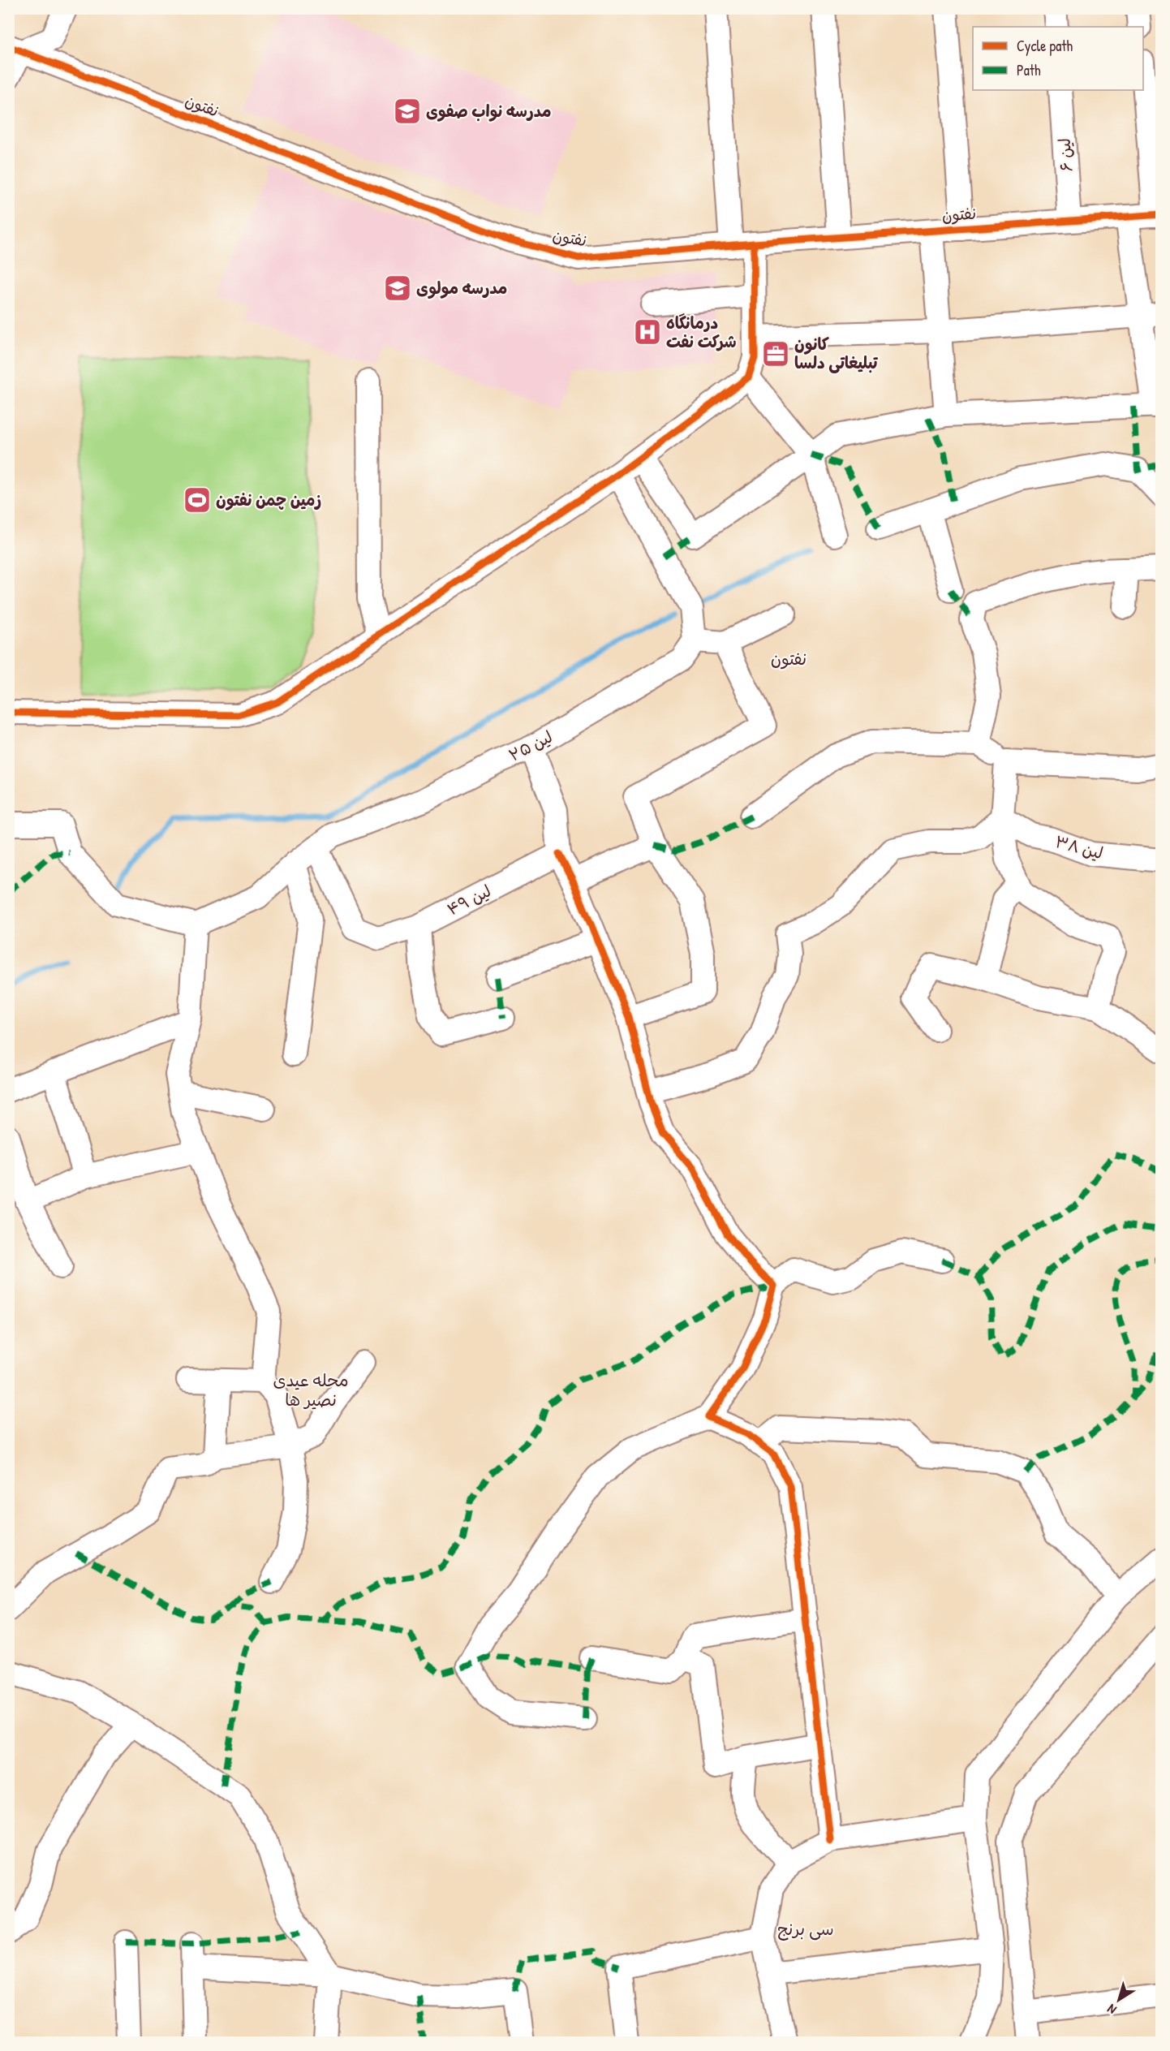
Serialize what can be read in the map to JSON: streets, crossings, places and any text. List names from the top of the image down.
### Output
{
  "streets": {
    "street": [
      "نفتون",
      "لین ۶",
      "لین ۲۵",
      "لین ۳۸",
      "لین ۴۹"
    ]
  },
  "crossings": [
    ["نفتون", "لین ۶"],
    ["لین ۲۵", "لین ۴۹"]
  ],
  "districts": ["نفتون", "محله عیدی نصیر ها", "سی برنج"],
  "places": {
    "school or university": ["مدرسه نواب صفوی", "مدرسه مولوی"],
    "hospital": ["درمانگاه شرکت نفت"],
    "office": ["کانون تبلیغاتی دلسا"],
    "sports": ["زمین چمن نفتون"]
  },
  "legend": ["Cycle path", "Path"],
  "north": "bottom left"
}
